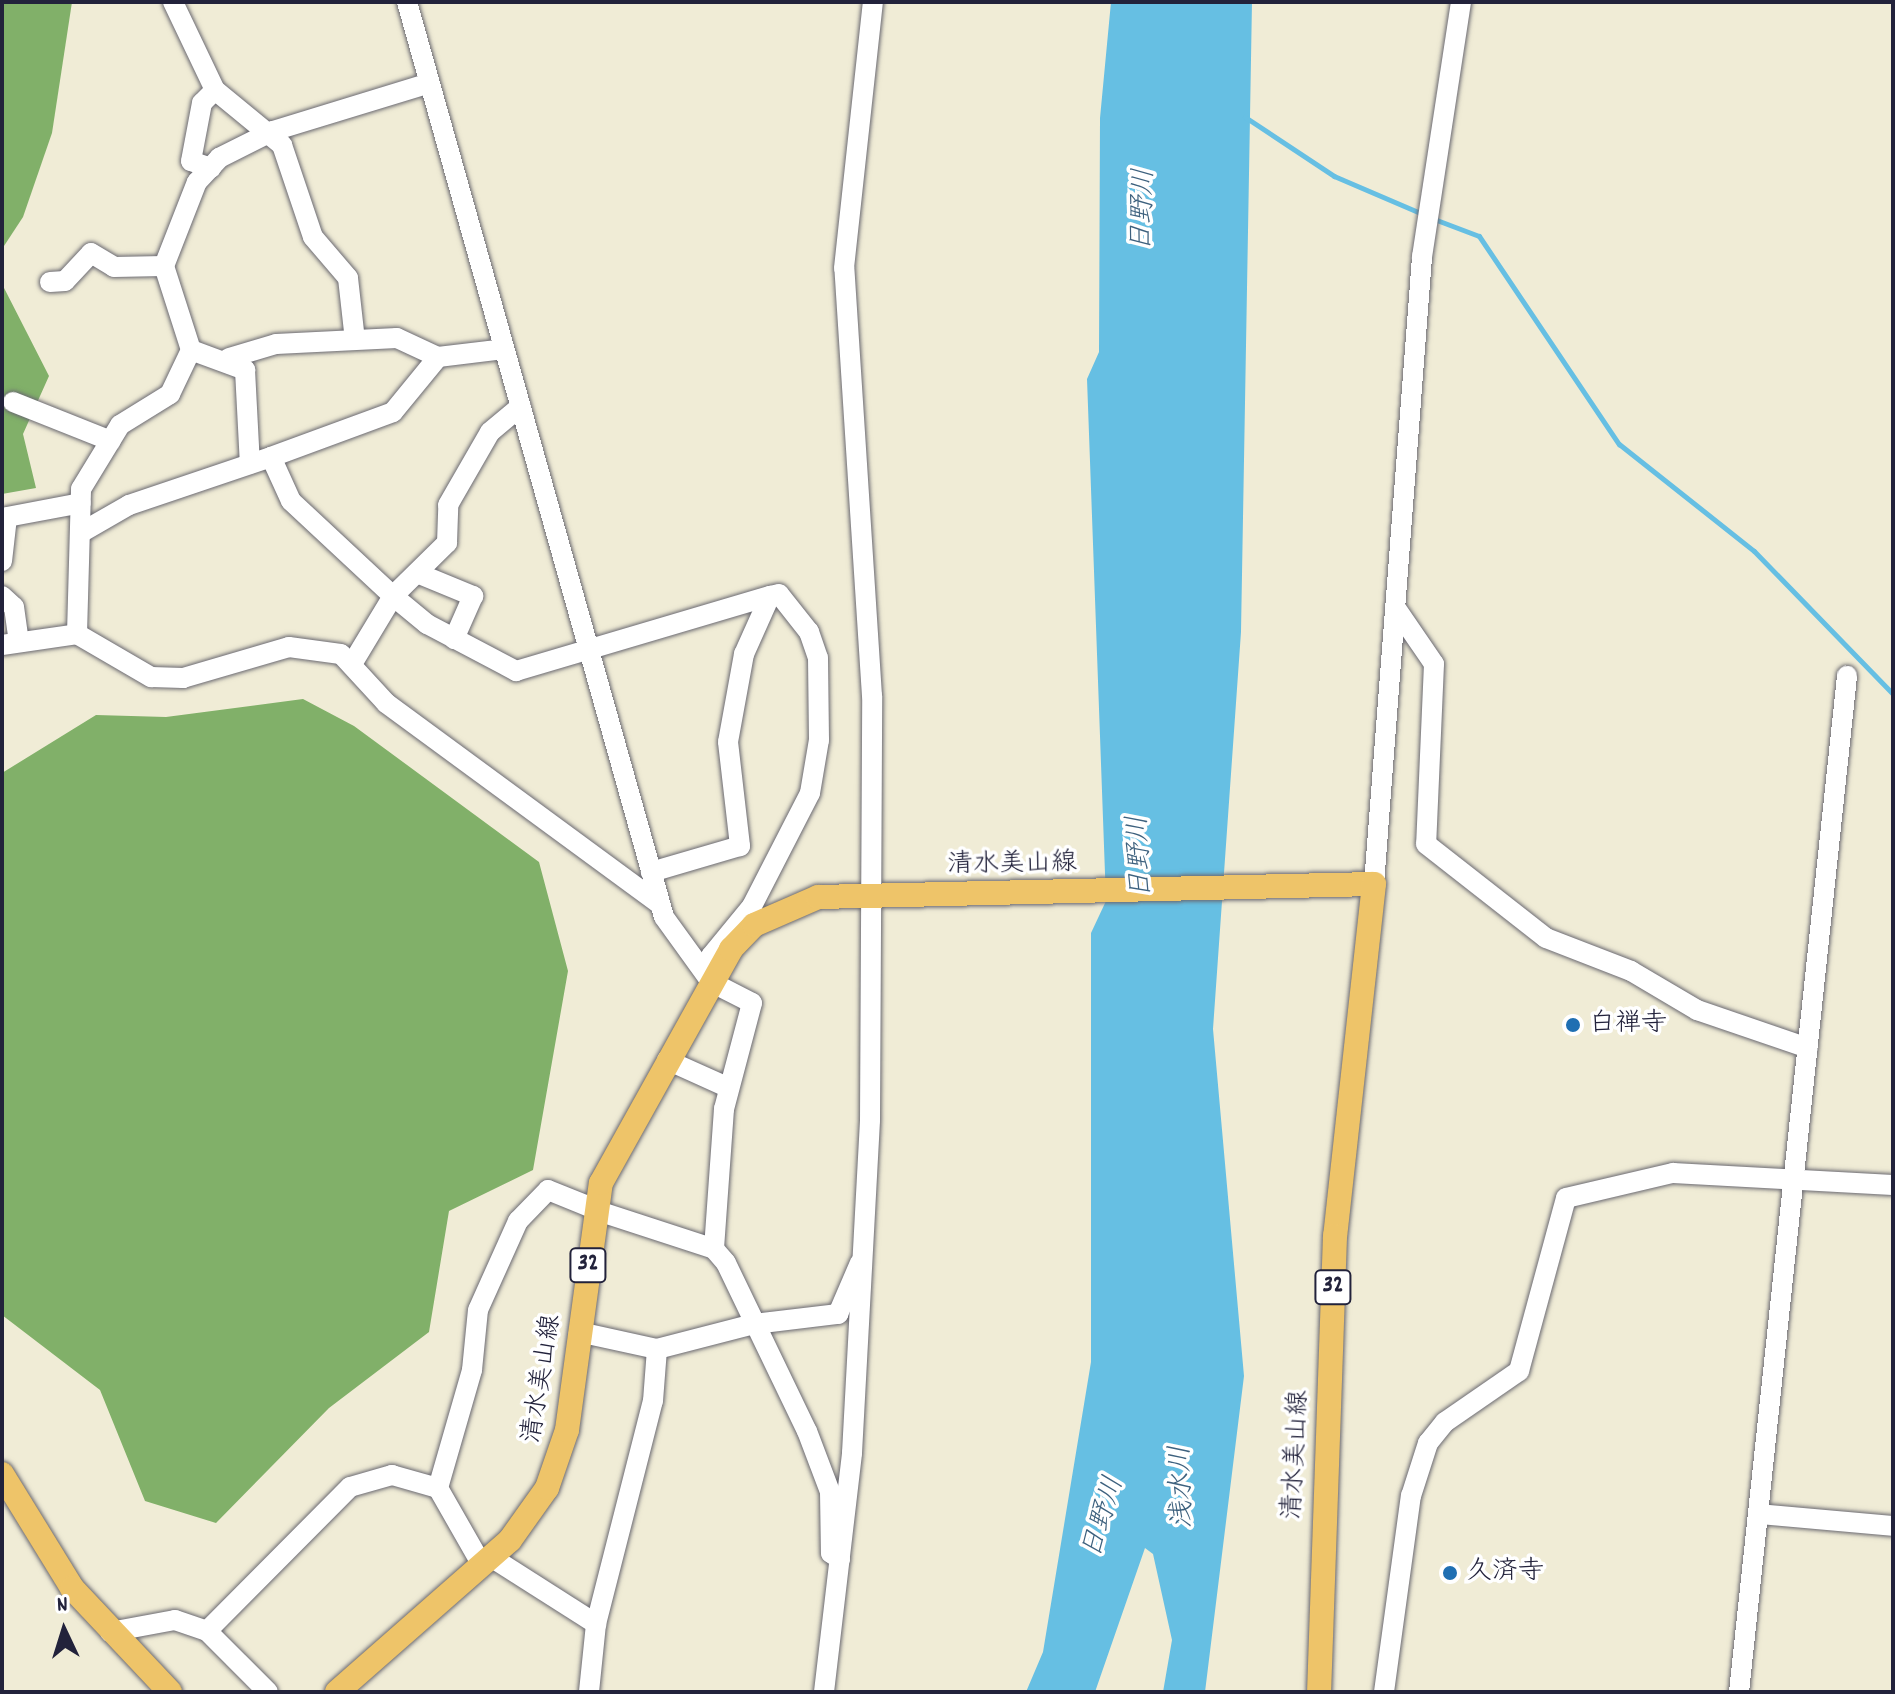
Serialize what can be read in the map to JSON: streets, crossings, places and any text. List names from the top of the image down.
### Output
{
  "streets": {
    "main road": ["清水美山線", "32"]
  },
  "water": ["日野川", "浅水川"],
  "places": ["白禅寺", "久済寺"],
  "north": "top"
}
